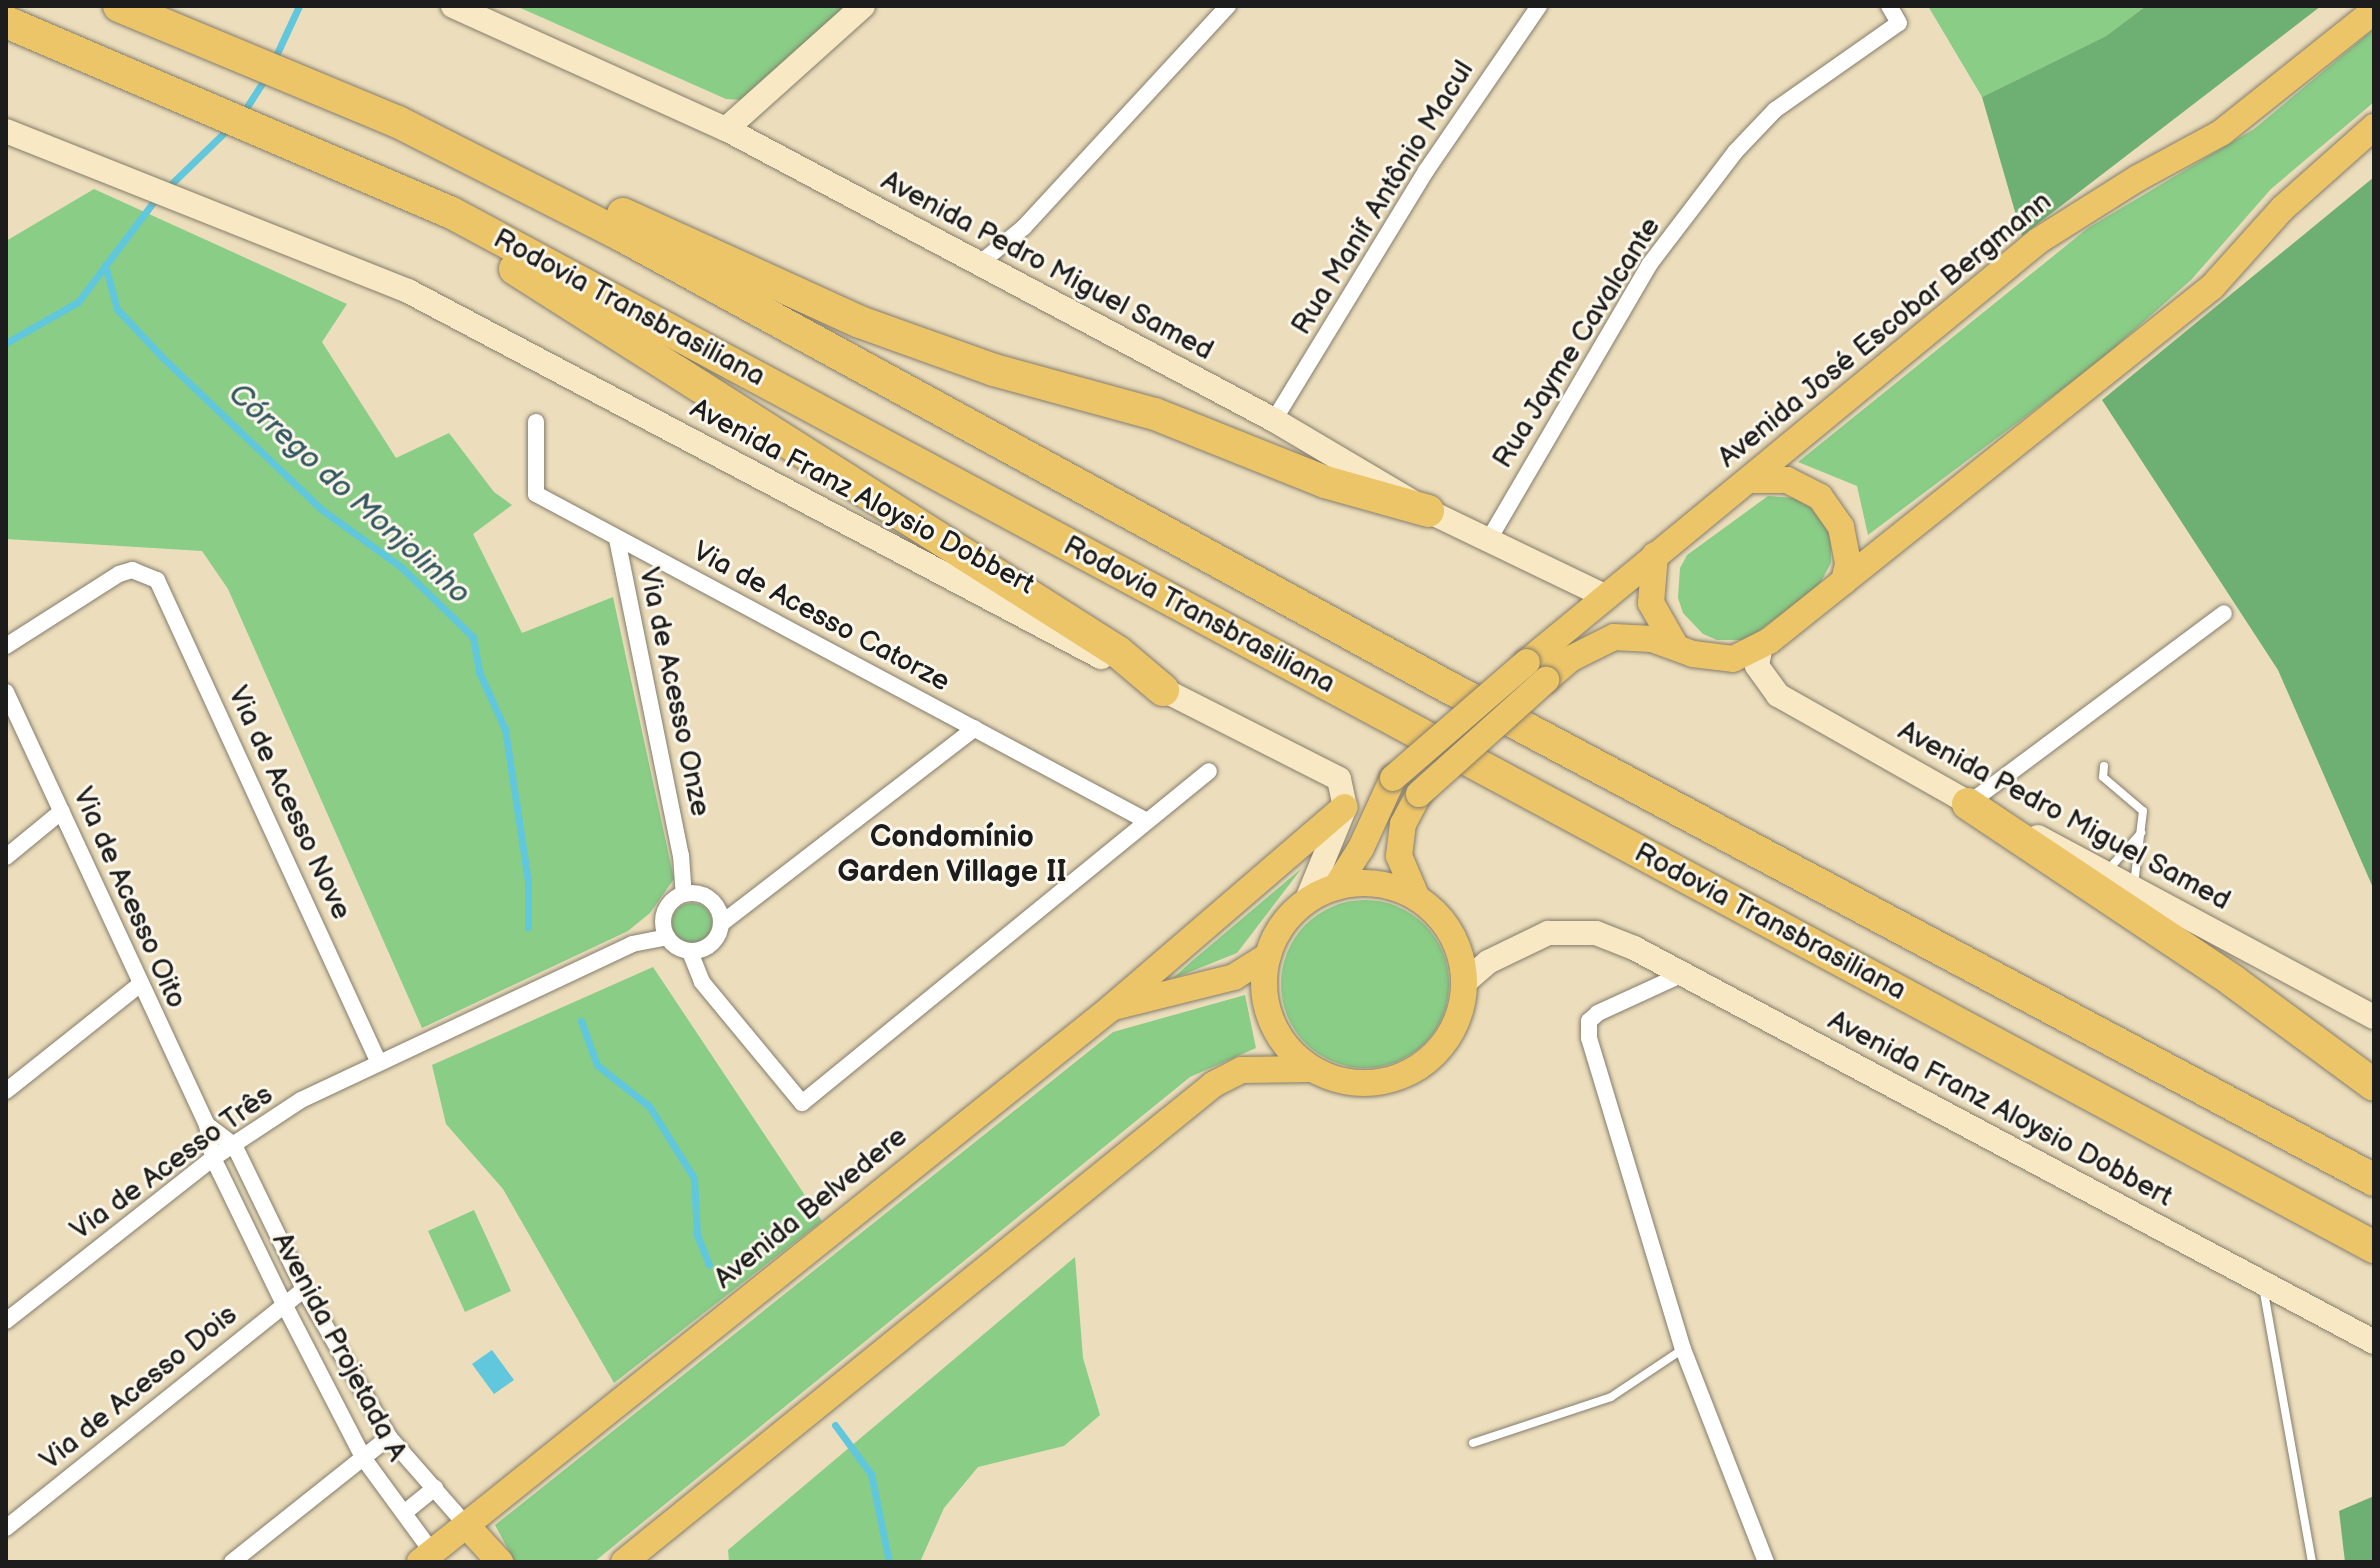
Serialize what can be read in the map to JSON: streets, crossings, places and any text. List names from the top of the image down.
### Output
{
  "streets": {
    "highway": ["Rodovia Transbrasiliana"],
    "main road": [
      "Avenida Pedro Miguel Samed",
      "Avenida José Escobar Bergmann",
      "Avenida Franz Aloysio Dobbert",
      "Avenida Belvedere"
    ],
    "street": [
      "Rua Manif Antônio Macul",
      "Rua Jayme Cavalcante",
      "Via de Acesso Catorze",
      "Via de Acesso Onze",
      "Via de Acesso Nove",
      "Via de Acesso Oito",
      "Via de Acesso Três",
      "Avenida Projetada A",
      "Via de Acesso Dois"
    ]
  },
  "crossings": [
    ["Rua Manif Antônio Macul", "Avenida Pedro Miguel Samed"],
    ["Avenida Pedro Miguel Samed", "Avenida José Escobar Bergmann"],
    ["Avenida Pedro Miguel Samed", "Rua Jayme Cavalcante"],
    ["Avenida Franz Aloysio Dobbert", "Avenida Belvedere"],
    ["Via de Acesso Catorze", "Via de Acesso Onze"],
    ["Via de Acesso Nove", "Via de Acesso Três"],
    ["Via de Acesso Oito", "Via de Acesso Três"],
    ["Via de Acesso Oito", "Avenida Projetada A"],
    ["Via de Acesso Três", "Avenida Projetada A"],
    ["Avenida Belvedere", "Avenida Projetada A"],
    ["Avenida Projetada A", "Via de Acesso Dois"]
  ],
  "districts": ["Condomínio Garden Village II"],
  "water": ["Córrego do Monjolinho"]
}
